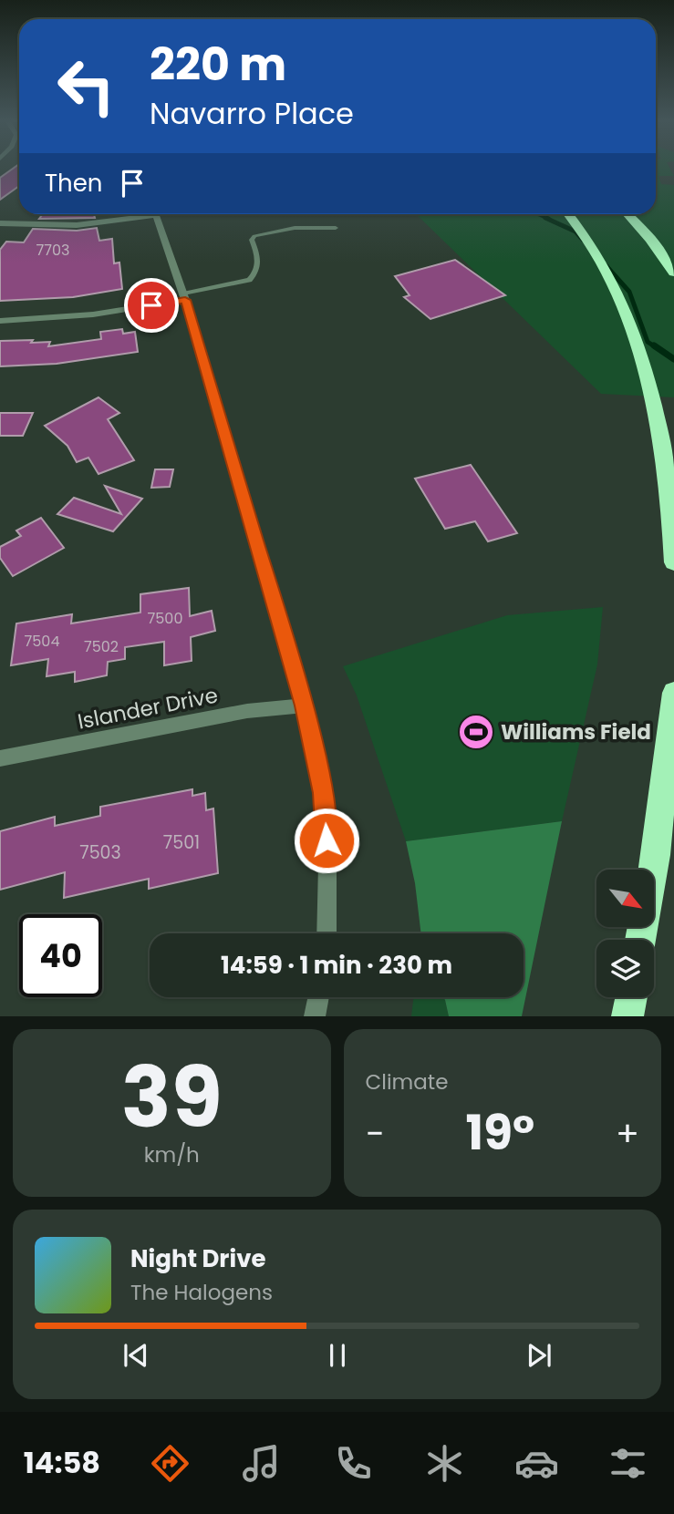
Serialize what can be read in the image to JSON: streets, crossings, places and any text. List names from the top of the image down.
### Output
{
  "streets": {
    "street": ["Islander Drive"]
  },
  "places": {
    "sports": ["Williams Field"]
  },
  "house_numbers": [
    "7703",
    "7500",
    "7504",
    "7502",
    "7501",
    "7503"
  ],
  "north": "bottom right",
  "page": {
    "turn": ["220 m", "Navarro Place"],
    "then": "Then",
    "limit": "40",
    "trip": "14:59 · 1 min · 230 m",
    "tile": [
      ["39", "km/h"],
      "Climate"
    ],
    "heat": ["−", "19°", "+"],
    "song": ["Night Drive", "The Halogens"],
    "tabs": "14:58"
  }
}
